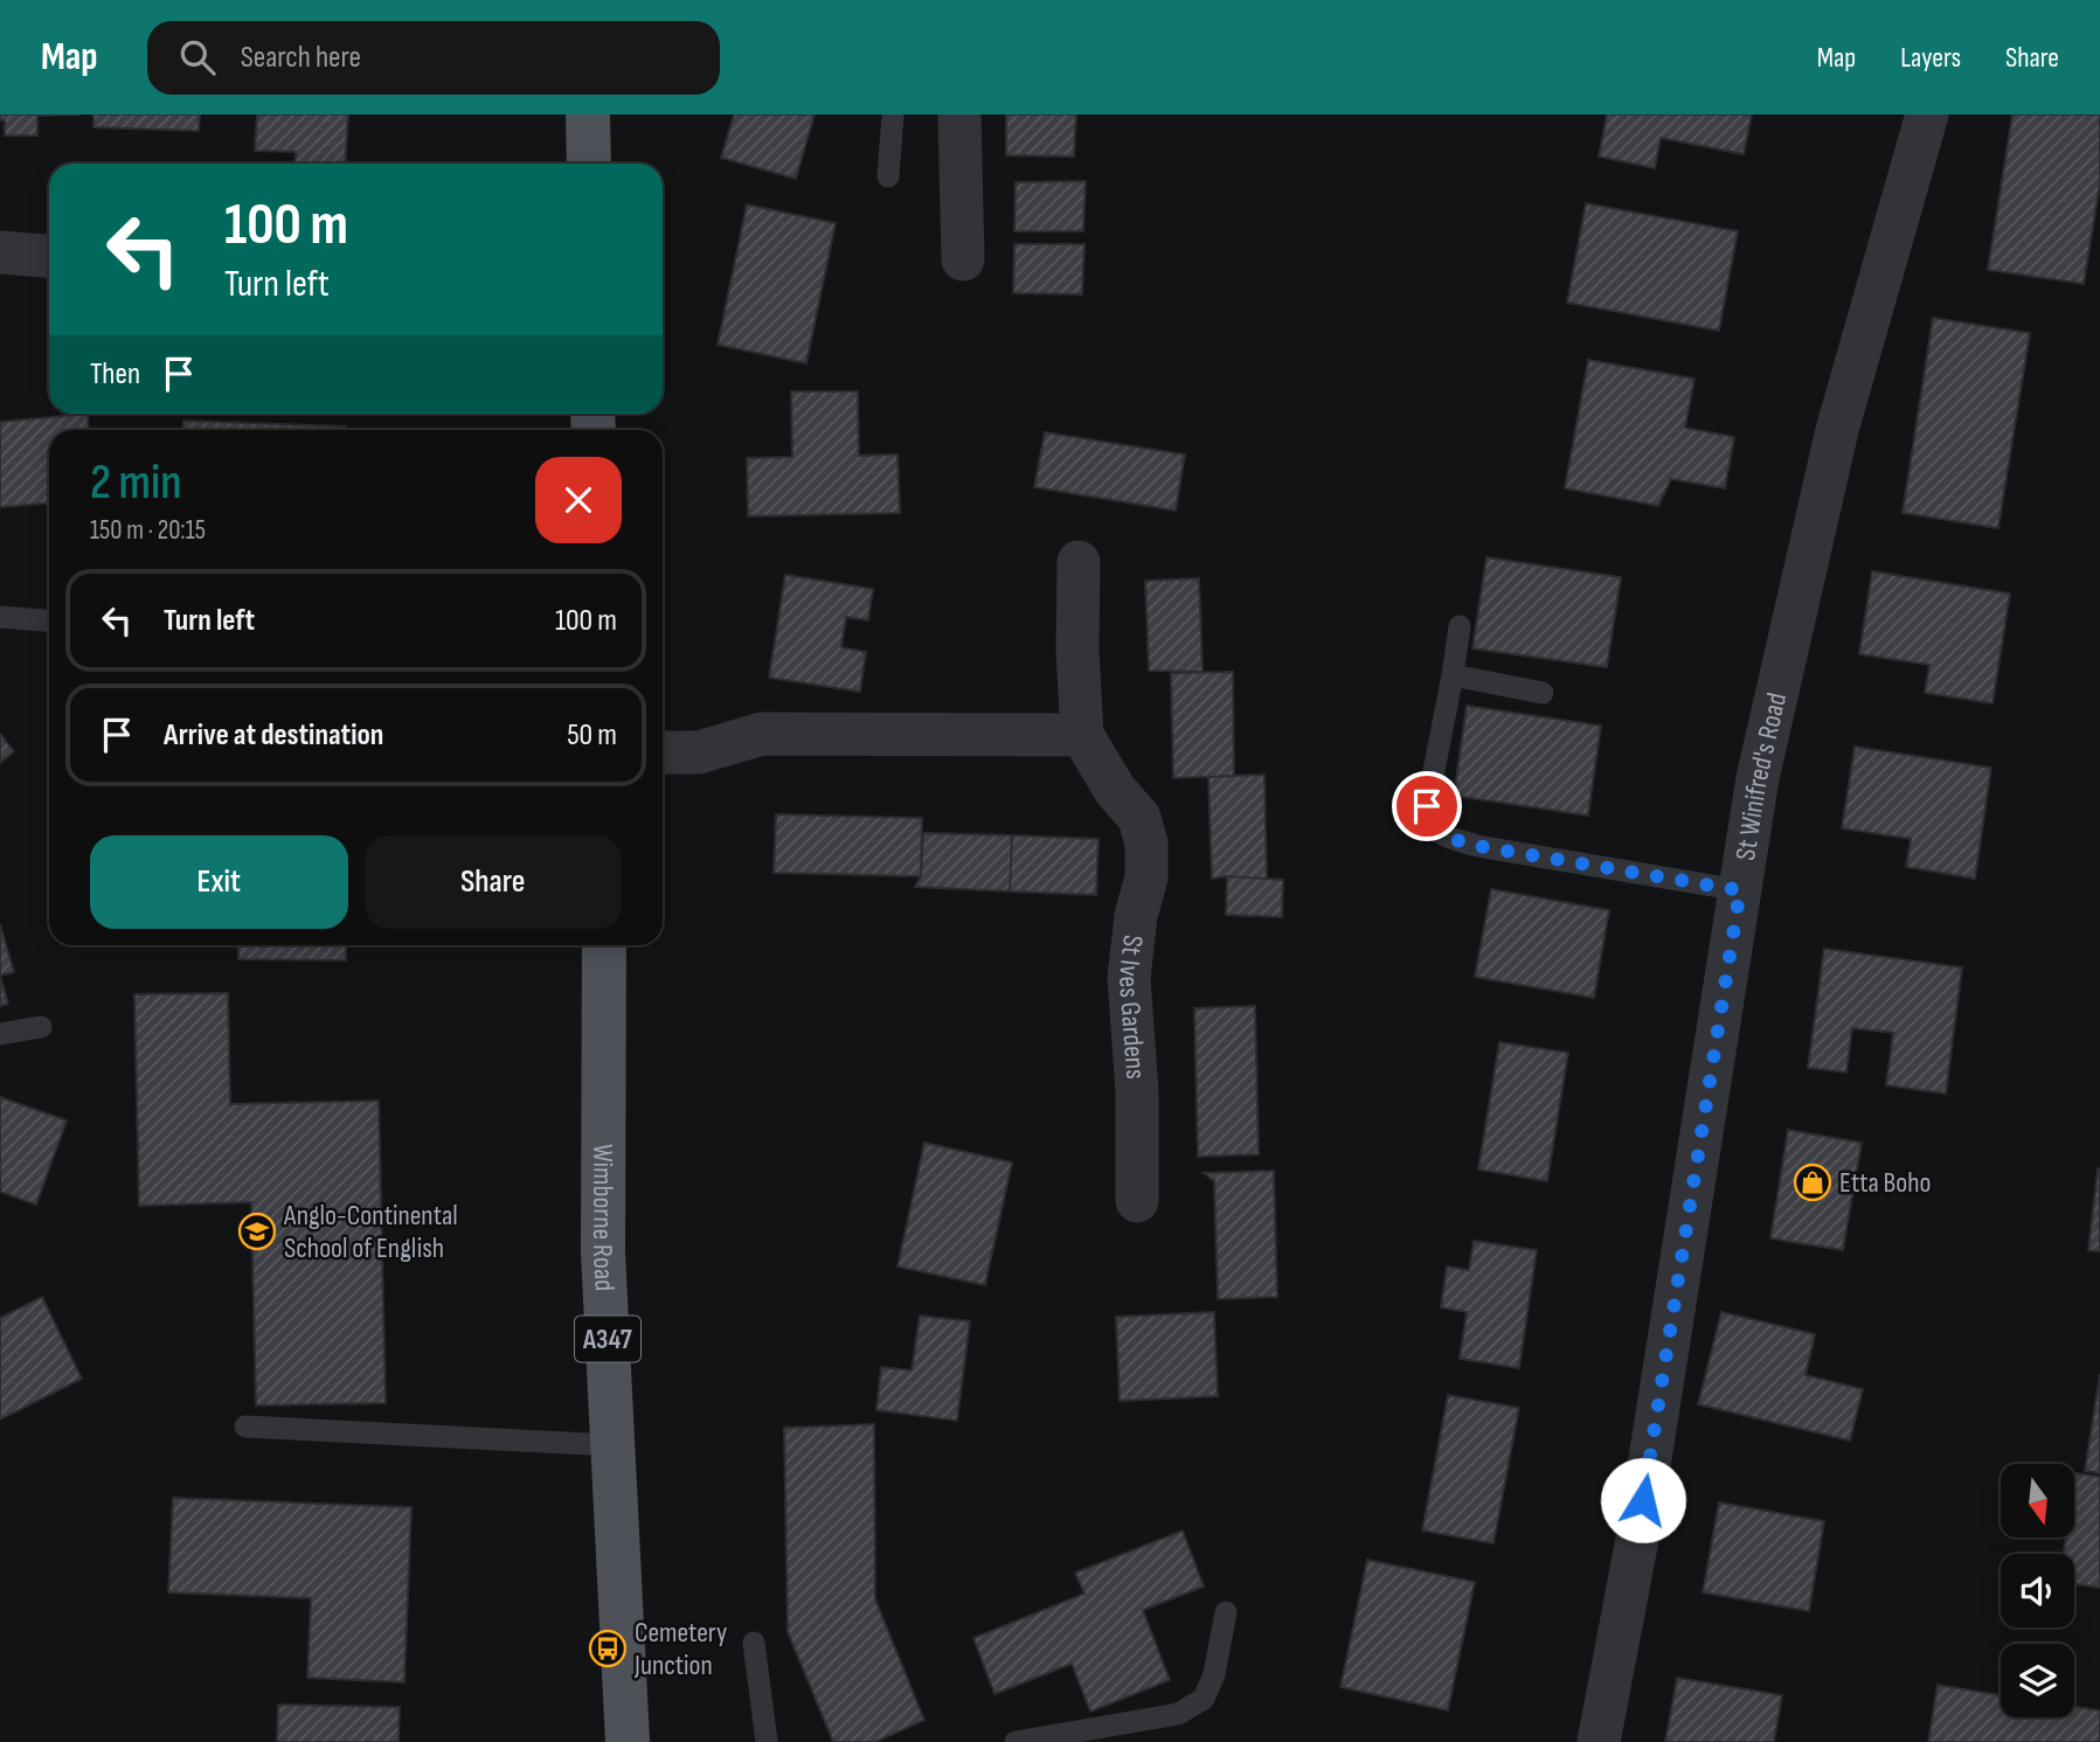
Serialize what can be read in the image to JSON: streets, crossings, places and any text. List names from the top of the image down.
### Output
{
  "streets": {
    "main road": ["Wimborne Road", "A347"],
    "street": ["St Winifred's Road", "St Ives Gardens"]
  },
  "places": {
    "shop": ["Etta Boho"],
    "school or university": ["Anglo-Continental School of English"],
    "bus stop": ["Cemetery Junction"]
  },
  "north": "bottom",
  "page": {
    "header": "Map",
    "search": "Search here",
    "nav": ["Map", "Layers", "Share"],
    "turn": ["100 m", "Turn left"],
    "then": "Then",
    "heading": ["2 min", "150 m · 20:15"],
    "list": [
      {
        "name": "Turn left",
        "value": "100 m"
      },
      {
        "name": "Arrive at destination",
        "value": "50 m"
      }
    ],
    "buttons": ["Exit", "Share"]
  }
}
